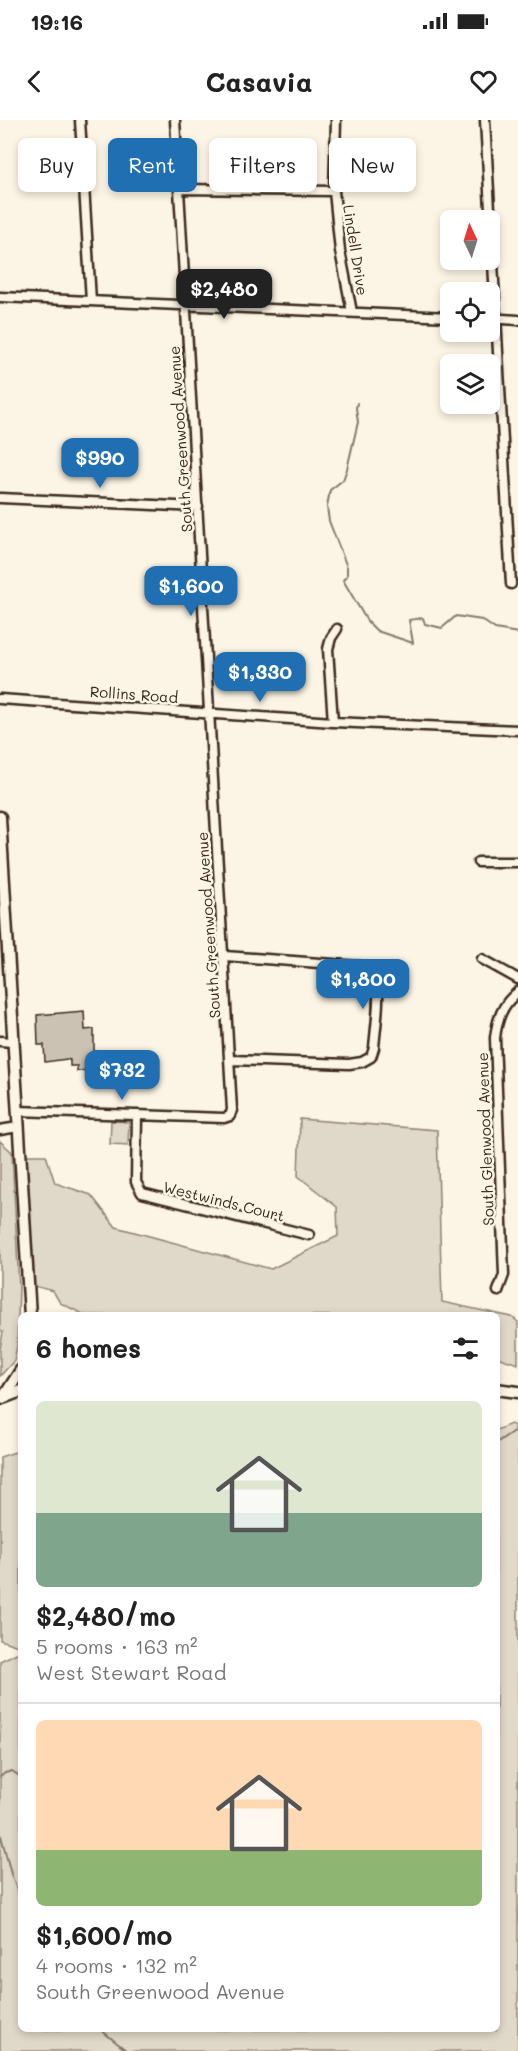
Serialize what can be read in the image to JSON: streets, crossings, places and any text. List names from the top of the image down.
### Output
{
  "streets": {
    "street": [
      "Lindell Drive",
      "South Greenwood Avenue",
      "Rollins Road",
      "South Glenwood Avenue",
      "Westwinds Court"
    ]
  },
  "crossings": [
    ["South Greenwood Avenue", "Rollins Road"],
    ["South Greenwood Avenue", "Westwinds Court"]
  ],
  "north": "top",
  "page": {
    "status": "19:16",
    "header": "Casavia",
    "chip": [
      "Buy",
      "Rent",
      "Filters",
      "New"
    ],
    "price": [
      "$2,480",
      "$990",
      "$1,600",
      "$1,330",
      "$1,800",
      "$732"
    ],
    "heading": "6 homes",
    "list": [
      {
        "name": "$2,480/mo",
        "note": "5 rooms · 163 m² · West Stewart Road"
      },
      {
        "name": "$1,600/mo",
        "note": "4 rooms · 132 m² · South Greenwood Avenue"
      }
    ]
  }
}
